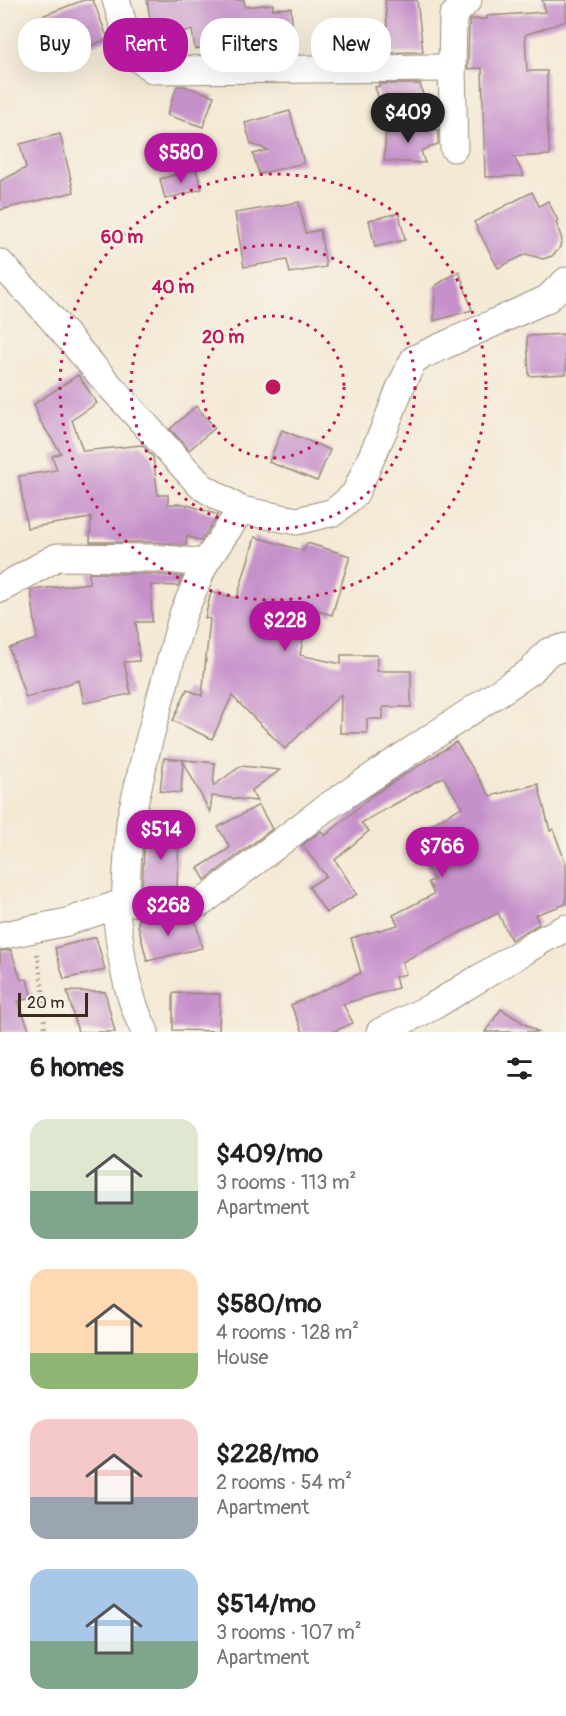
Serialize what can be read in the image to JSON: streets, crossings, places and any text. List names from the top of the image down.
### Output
{
  "scale_bar": "20 m",
  "page": {
    "chip": [
      "Buy",
      "Rent",
      "Filters",
      "New"
    ],
    "price": [
      "$409",
      "$580",
      "$228",
      "$514",
      "$766",
      "$268"
    ],
    "scale": "20 m",
    "heading": "6 homes",
    "list": [
      {
        "name": "$409/mo",
        "note": "3 rooms · 113 m² · Apartment"
      },
      {
        "name": "$580/mo",
        "note": "4 rooms · 128 m² · House"
      },
      {
        "name": "$228/mo",
        "note": "2 rooms · 54 m² · Apartment"
      },
      {
        "name": "$514/mo",
        "note": "3 rooms · 107 m² · Apartment"
      }
    ]
  },
  "rings": ["60 m", "40 m", "20 m"]
}
